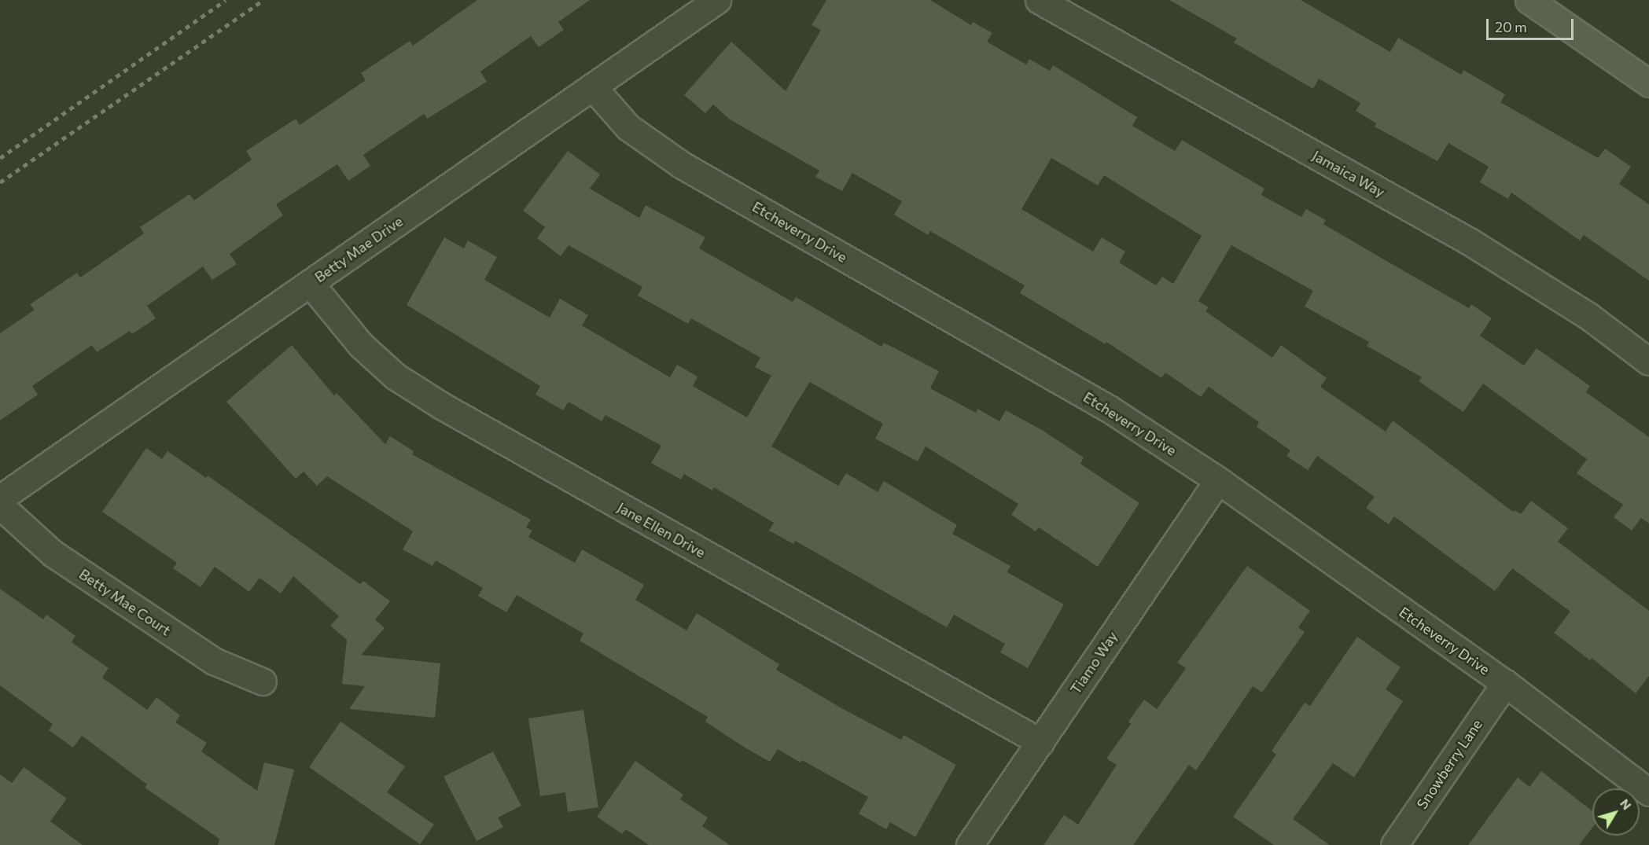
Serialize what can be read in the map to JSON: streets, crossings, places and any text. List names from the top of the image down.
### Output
{
  "streets": {
    "street": [
      "Jamaica Way",
      "Etcheverry Drive",
      "Betty Mae Drive",
      "Jane Ellen Drive",
      "Betty Mae Court",
      "Tiamo Way",
      "Snowberry Lane"
    ]
  },
  "crossings": [
    ["Etcheverry Drive", "Betty Mae Drive"],
    ["Etcheverry Drive", "Tiamo Way"],
    ["Etcheverry Drive", "Snowberry Lane"],
    ["Betty Mae Drive", "Jane Ellen Drive"],
    ["Jane Ellen Drive", "Tiamo Way"]
  ],
  "scale_bar": "20 m",
  "north": "top right"
}
